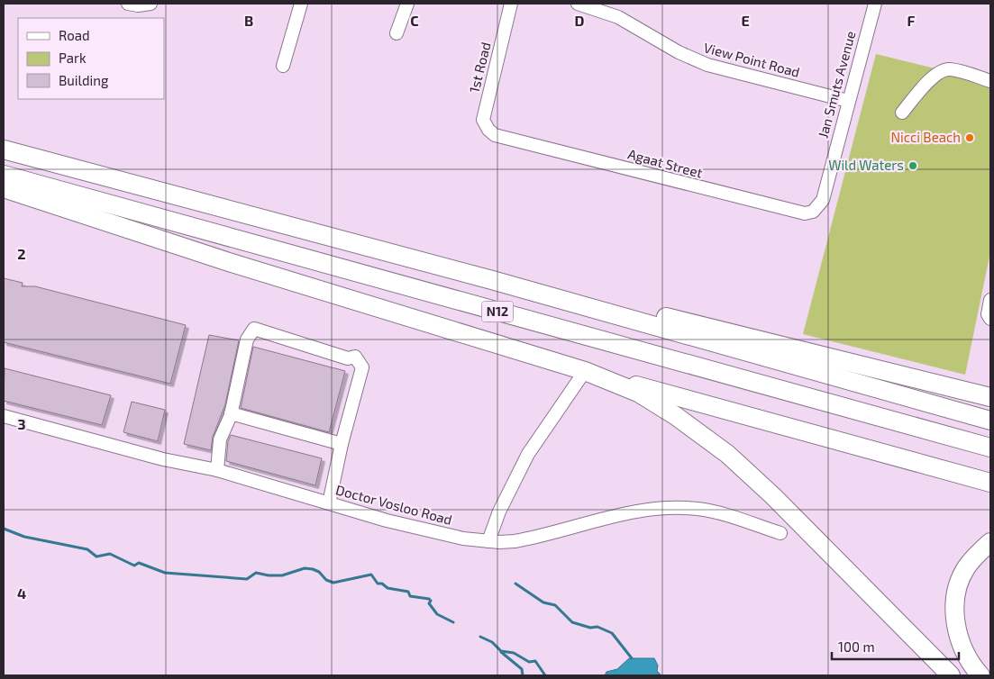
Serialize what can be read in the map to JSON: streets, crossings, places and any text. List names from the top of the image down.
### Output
{
  "streets": {
    "highway": ["N12"],
    "street": [
      "View Point Road",
      "1st Road",
      "Jan Smuts Avenue",
      "Agaat Street",
      "Doctor Vosloo Road"
    ]
  },
  "crossings": [
    ["View Point Road", "Jan Smuts Avenue"],
    ["1st Road", "Agaat Street"],
    ["Jan Smuts Avenue", "Agaat Street"]
  ],
  "places": ["Nicci Beach", "Wild Waters"],
  "legend": ["Road", "Park", "Building"],
  "scale_bar": "100 m",
  "grid": {
    "columns": [
      "B",
      "C",
      "D",
      "E",
      "F"
    ],
    "rows": ["2", "3", "4"]
  }
}
